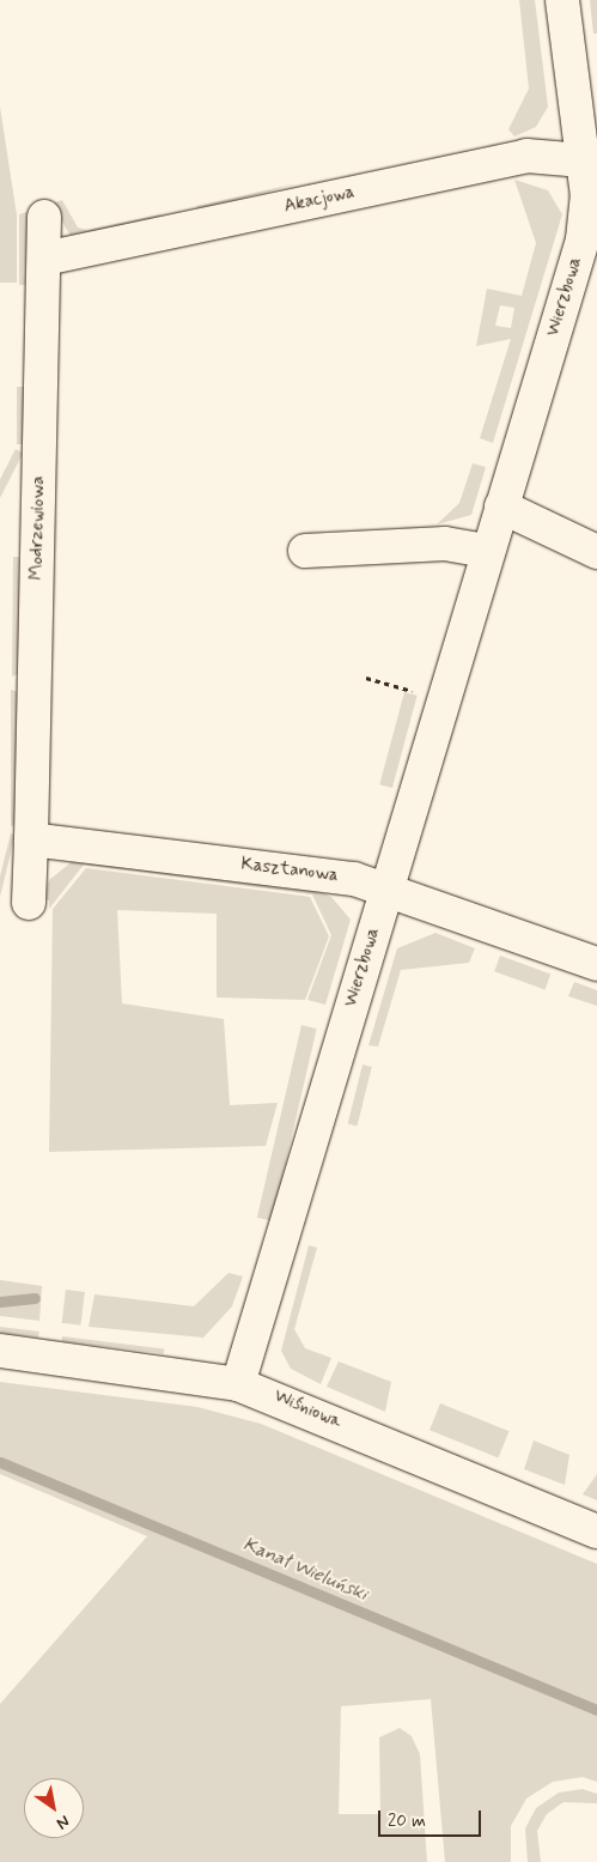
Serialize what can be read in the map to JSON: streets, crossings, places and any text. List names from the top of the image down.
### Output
{
  "streets": {
    "street": [
      "Akacjowa",
      "Wierzbowa",
      "Modrzewiowa",
      "Kasztanowa",
      "Wiśniowa"
    ]
  },
  "crossings": [
    ["Akacjowa", "Wierzbowa"],
    ["Akacjowa", "Modrzewiowa"],
    ["Wierzbowa", "Kasztanowa"],
    ["Wierzbowa", "Wiśniowa"],
    ["Modrzewiowa", "Kasztanowa"]
  ],
  "water": ["Kanał Wieluński"],
  "scale_bar": "20 m",
  "north": "bottom right"
}
